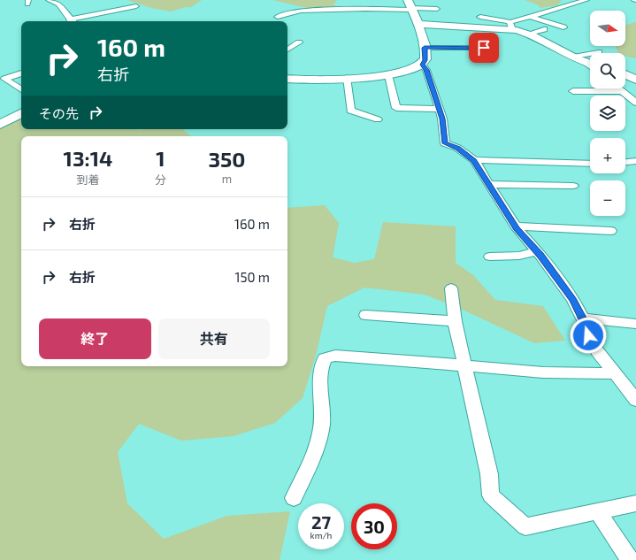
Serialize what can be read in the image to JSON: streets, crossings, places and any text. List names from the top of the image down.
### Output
{
  "north": "right",
  "page": {
    "map_buttons": ["+", "−"],
    "turn": ["160 m", "右折"],
    "then": "その先",
    "eta": [
      "13:14",
      "到着",
      "1",
      "分",
      "350",
      "m"
    ],
    "list": [
      {
        "name": "右折",
        "value": "160 m"
      },
      {
        "name": "右折",
        "value": "150 m"
      }
    ],
    "buttons": ["終了", "共有"],
    "speed": "27 km/h",
    "limit": "30"
  }
}
